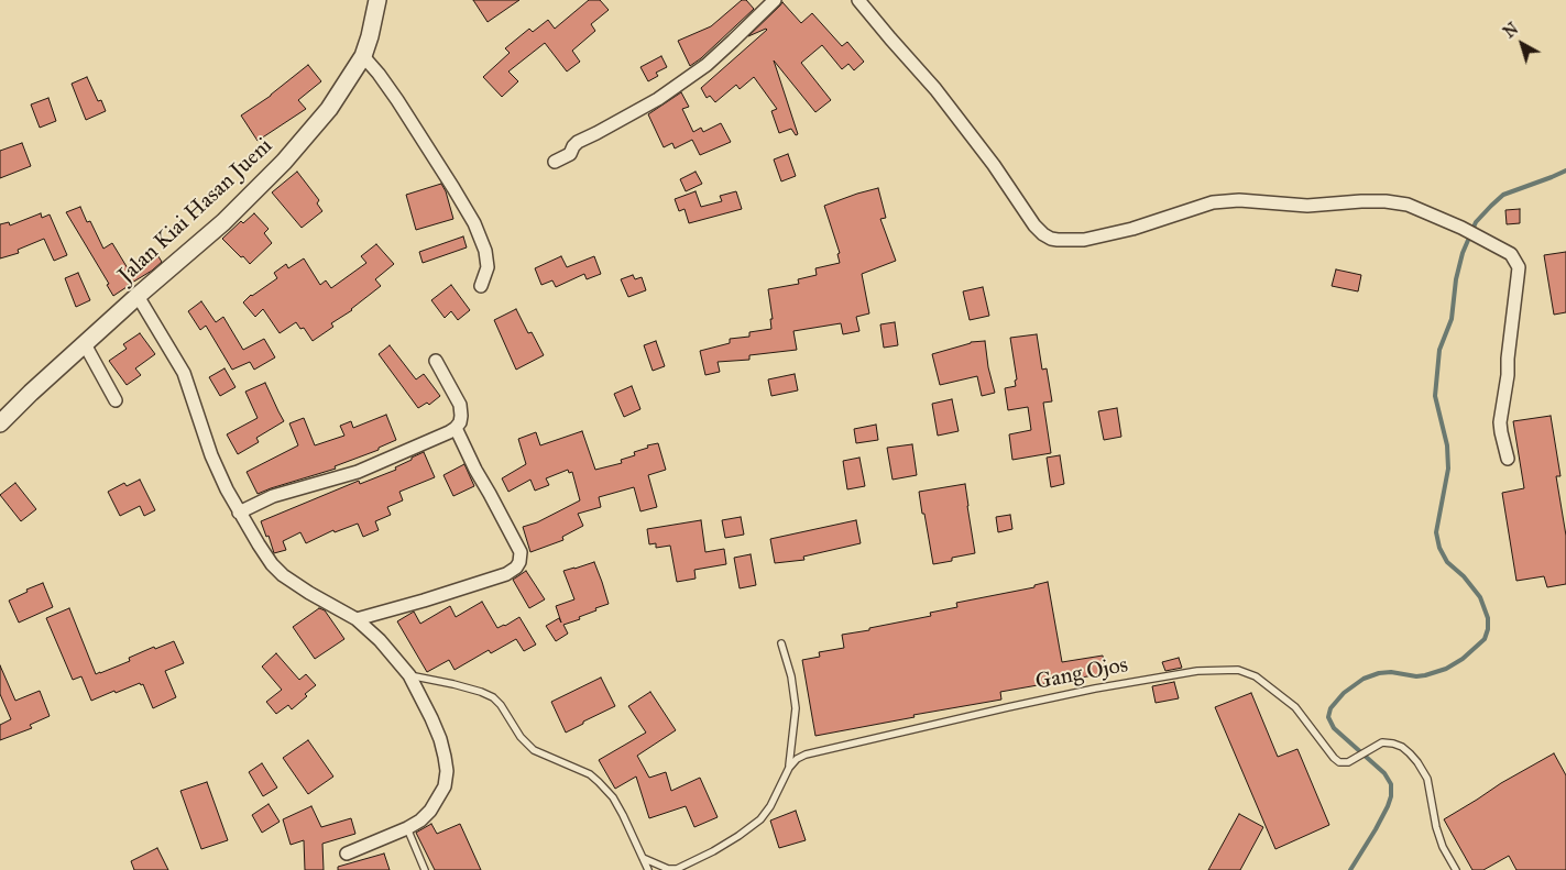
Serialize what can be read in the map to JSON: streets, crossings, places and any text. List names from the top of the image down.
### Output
{
  "streets": {
    "street": ["Jalan Kiai Hasan Jueni"],
    "lane": ["Gang Ojos"]
  },
  "north": "top left"
}
